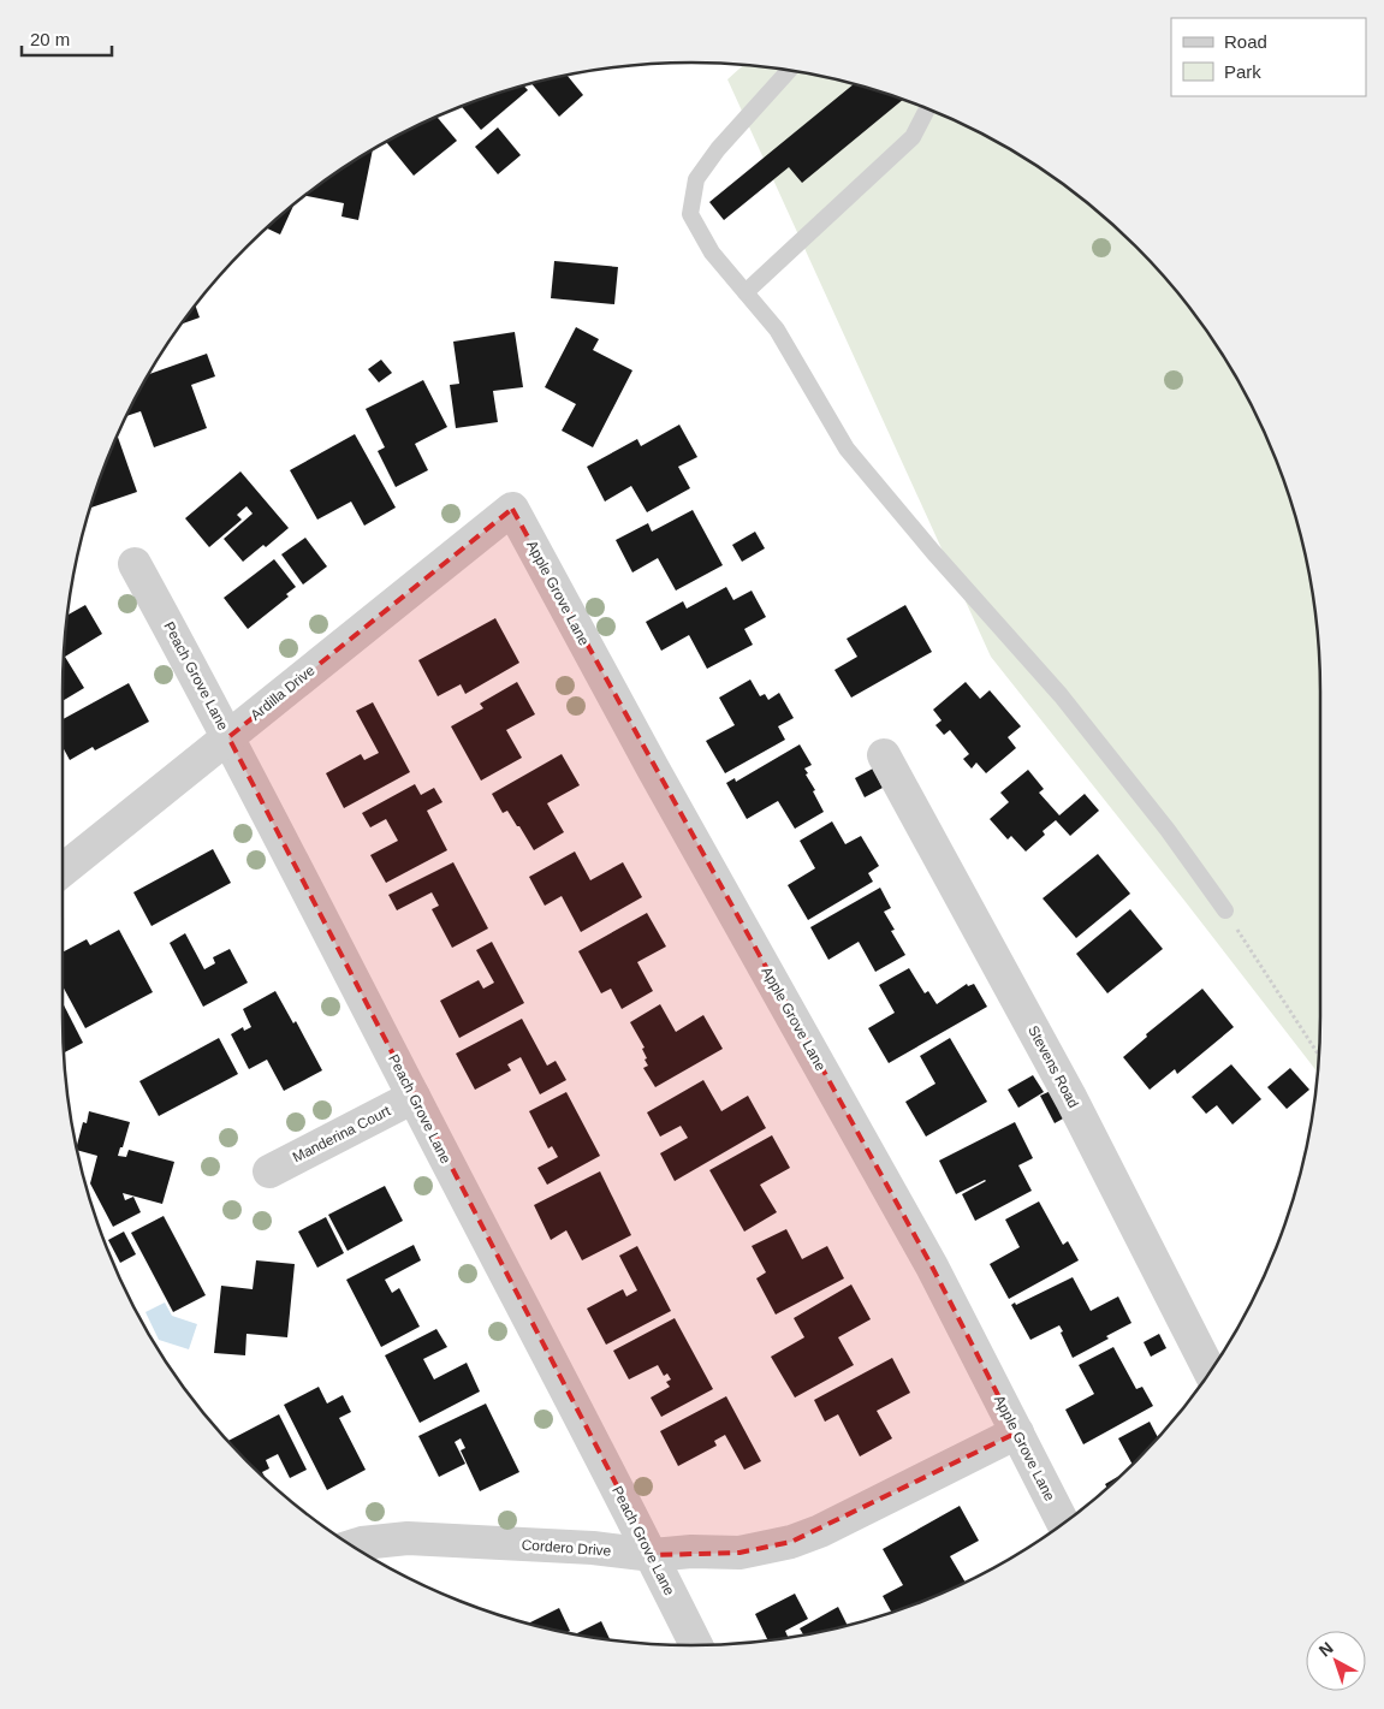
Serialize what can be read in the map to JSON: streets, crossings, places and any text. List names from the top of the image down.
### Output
{
  "streets": {
    "street": [
      "Apple Grove Lane",
      "Peach Grove Lane",
      "Ardilla Drive",
      "Stevens Road",
      "Manderina Court",
      "Cordero Drive"
    ]
  },
  "crossings": [
    ["Apple Grove Lane", "Ardilla Drive"],
    ["Apple Grove Lane", "Cordero Drive"],
    ["Peach Grove Lane", "Ardilla Drive"],
    ["Peach Grove Lane", "Manderina Court"],
    ["Peach Grove Lane", "Cordero Drive"]
  ],
  "legend": ["Road", "Park"],
  "scale_bar": "20 m",
  "north": "top left"
}
